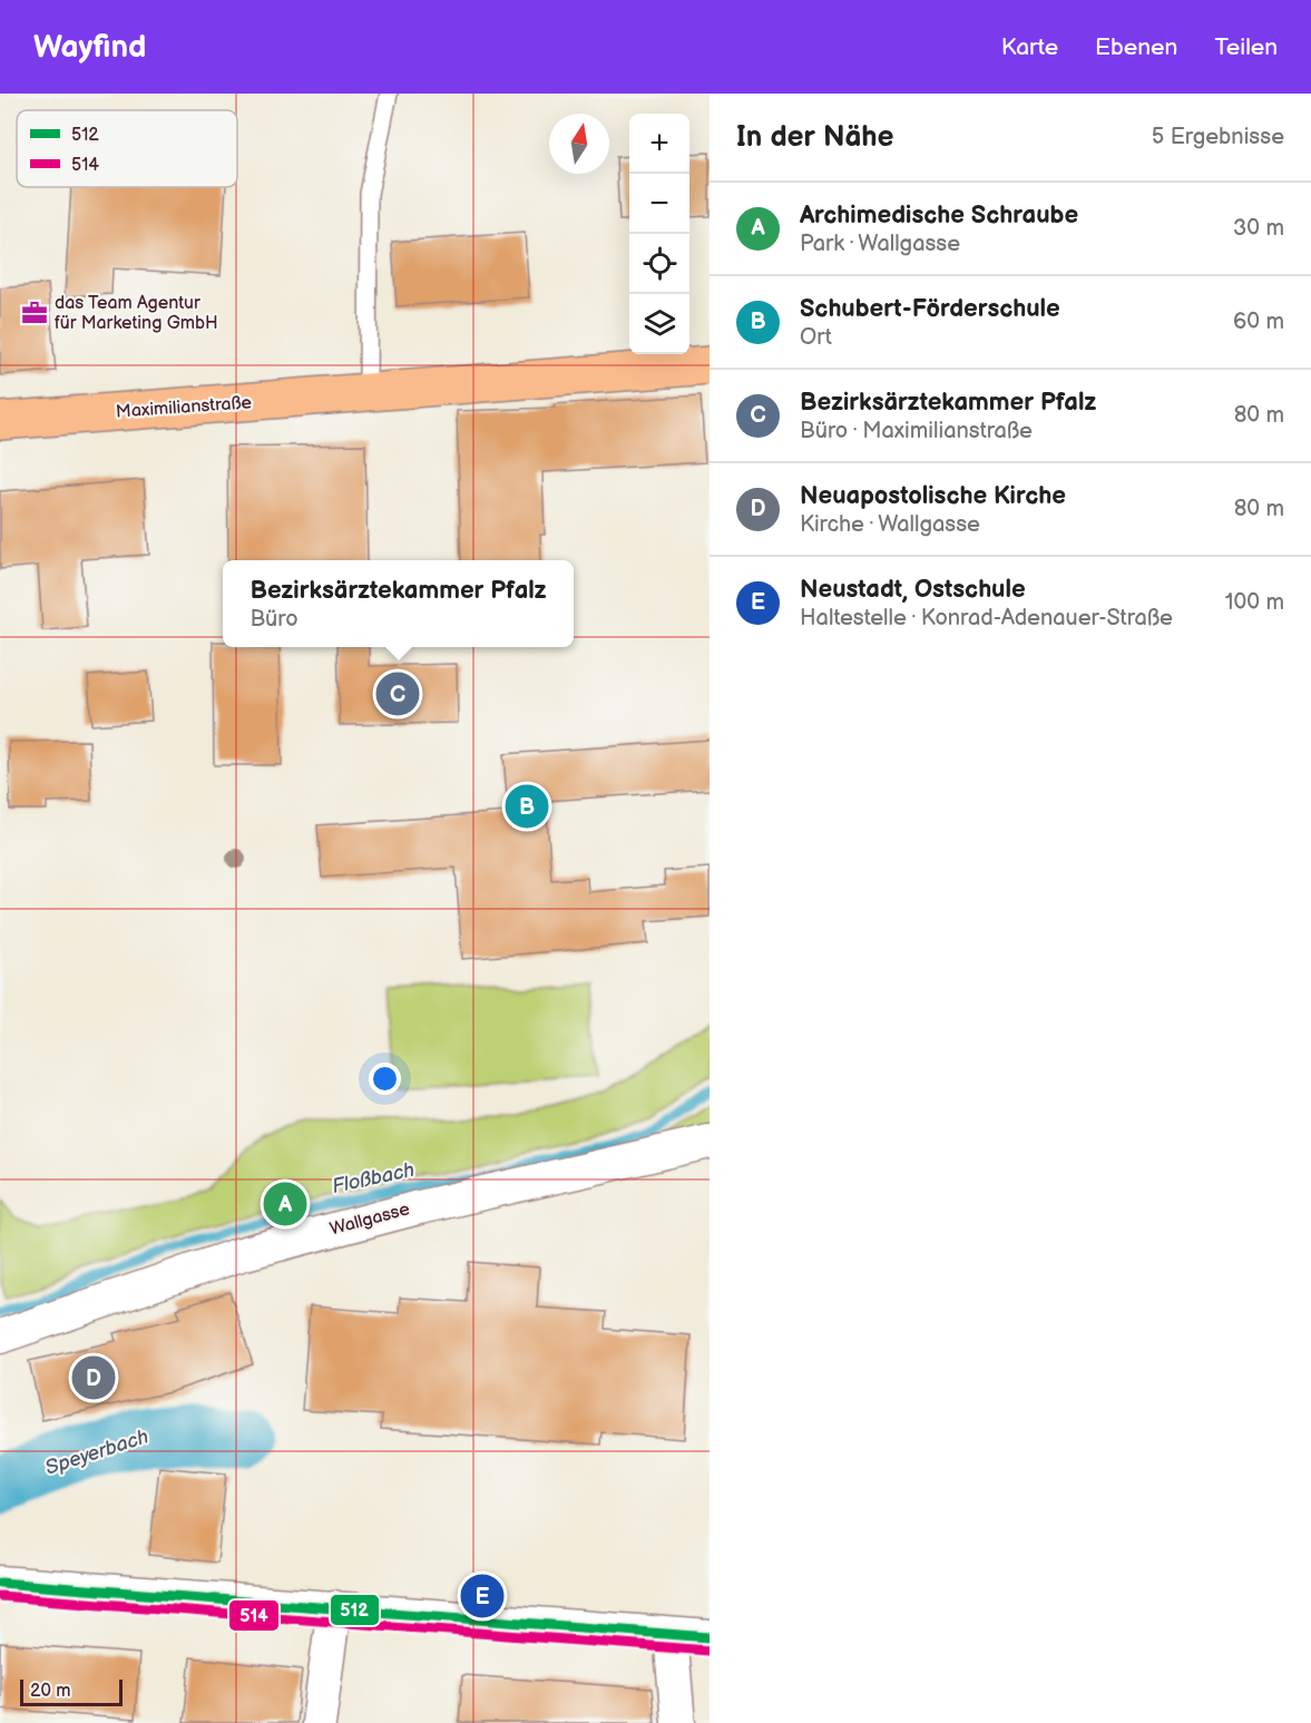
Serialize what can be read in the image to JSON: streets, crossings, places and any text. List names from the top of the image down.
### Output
{
  "streets": {
    "main road": ["Maximilianstraße"],
    "street": ["Wallgasse"]
  },
  "water": ["Floßbach", "Speyerbach"],
  "places": {
    "office": ["das Team Agentur für Marketing GmbH"]
  },
  "lines": ["transit line 512", "transit line 514"],
  "legend": ["512", "514"],
  "scale_bar": "20 m",
  "north": "top",
  "page": {
    "header": "Wayfind",
    "nav": ["Karte", "Ebenen", "Teilen"],
    "heading": ["In der Nähe", "5 Ergebnisse"],
    "map_buttons": ["+", "−"],
    "list": [
      {
        "mark": "A",
        "name": "Archimedische Schraube",
        "note": "Park · Wallgasse",
        "value": "30 m"
      },
      {
        "mark": "B",
        "name": "Schubert-Förderschule",
        "note": "Ort",
        "value": "60 m"
      },
      {
        "mark": "C",
        "name": "Bezirksärztekammer Pfalz",
        "note": "Büro · Maximilianstraße",
        "value": "80 m"
      },
      {
        "mark": "D",
        "name": "Neuapostolische Kirche",
        "note": "Kirche · Wallgasse",
        "value": "80 m"
      },
      {
        "mark": "E",
        "name": "Neustadt, Ostschule",
        "note": "Haltestelle · Konrad-Adenauer-Straße",
        "value": "100 m"
      }
    ],
    "popup": ["Bezirksärztekammer Pfalz", "Büro"],
    "pins": [
      "C",
      "B",
      "A",
      "D",
      "E"
    ],
    "scale": "20 m"
  }
}
